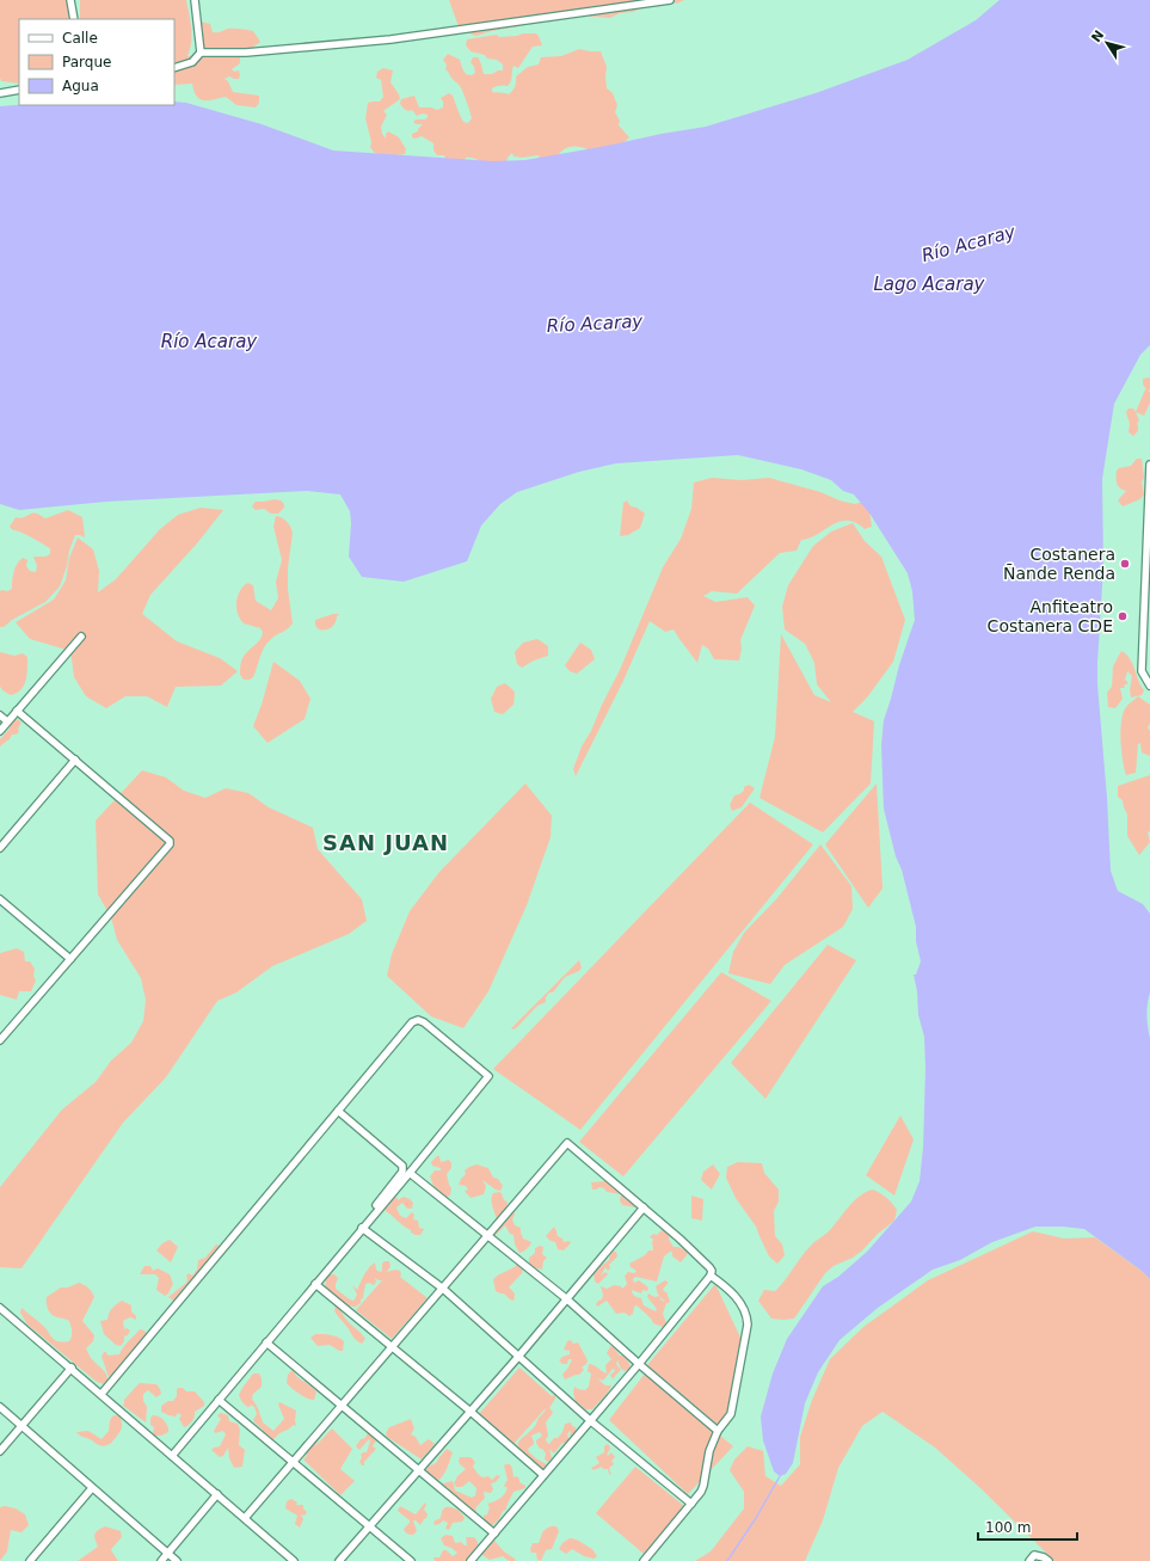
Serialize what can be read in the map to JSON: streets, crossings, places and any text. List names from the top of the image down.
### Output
{
  "districts": ["SAN JUAN"],
  "water": ["Río Acaray", "Lago Acaray"],
  "places": ["Costanera Ñande Renda", "Anfiteatro Costanera CDE"],
  "legend": ["Calle", "Parque", "Agua"],
  "scale_bar": "100 m",
  "north": "top left"
}
